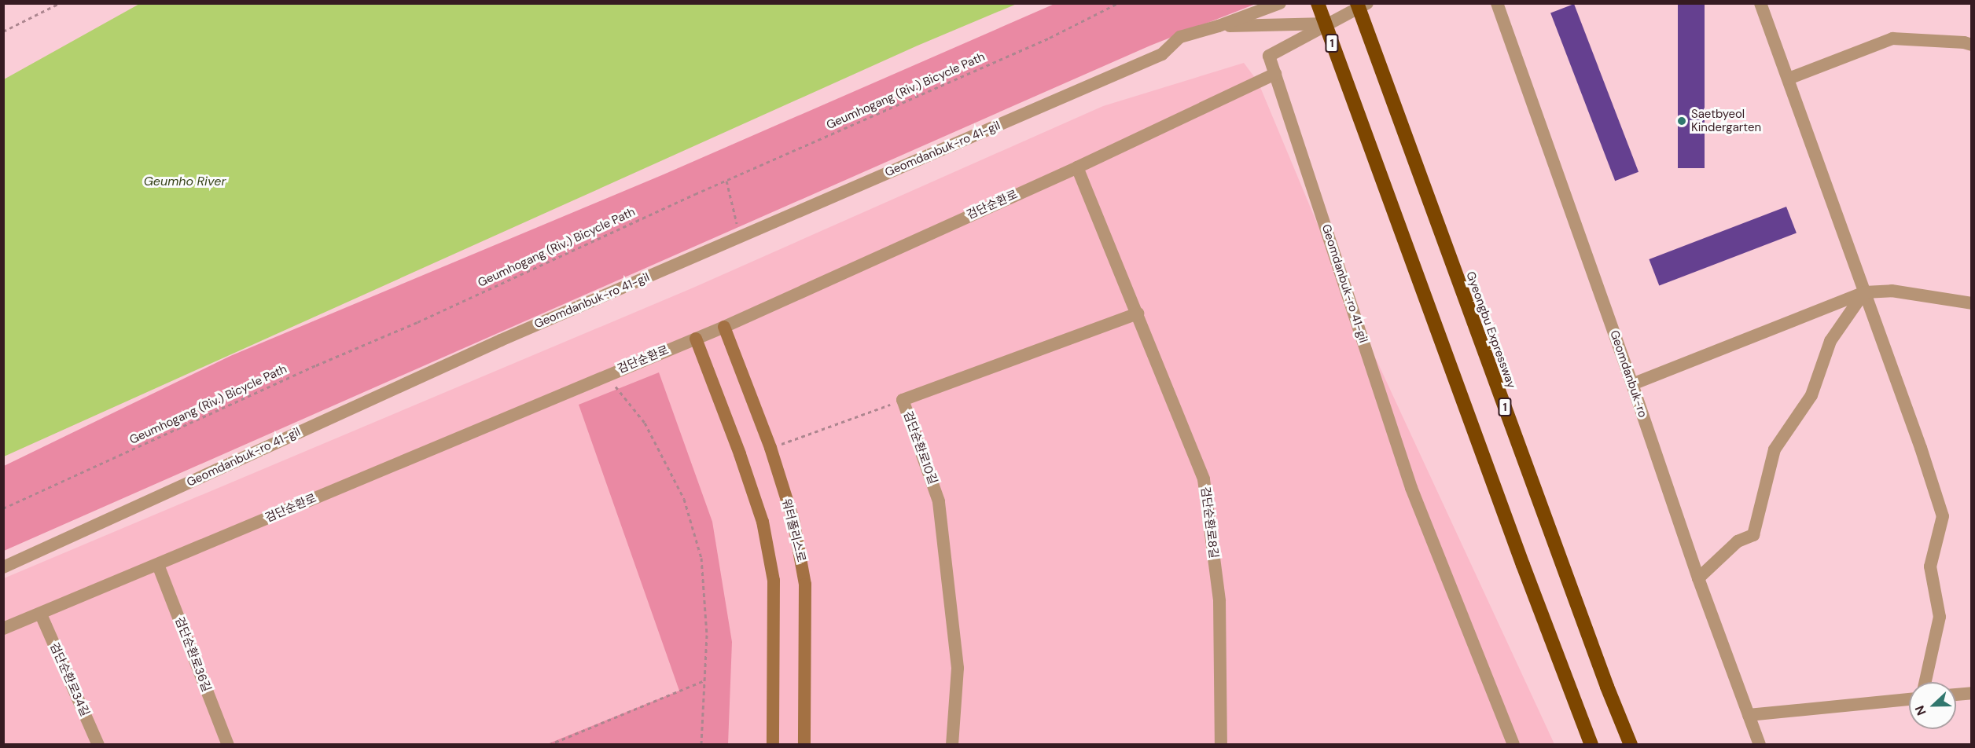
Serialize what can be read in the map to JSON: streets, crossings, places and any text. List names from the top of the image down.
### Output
{
  "streets": {
    "highway": ["1", "Gyeongbu Expressway"],
    "main road": ["워터폴리스로"],
    "street": [
      "Geomdanbuk-ro 41-gil",
      "검단순환로",
      "Geomdanbuk-ro",
      "검단순환로10길",
      "검단순환로8길",
      "검단순환로36길",
      "검단순환로34길"
    ],
    "path": ["Geumhogang (Riv.) Bicycle Path"]
  },
  "crossings": [
    ["Geomdanbuk-ro 41-gil", "검단순환로"],
    ["검단순환로", "검단순환로8길"],
    ["검단순환로", "워터폴리스로"],
    ["검단순환로", "검단순환로36길"],
    ["검단순환로", "검단순환로34길"],
    ["검단순환로10길", "검단순환로8길"]
  ],
  "water": ["Geumho River"],
  "places": ["Saetbyeol Kindergarten"],
  "north": "left"
}
